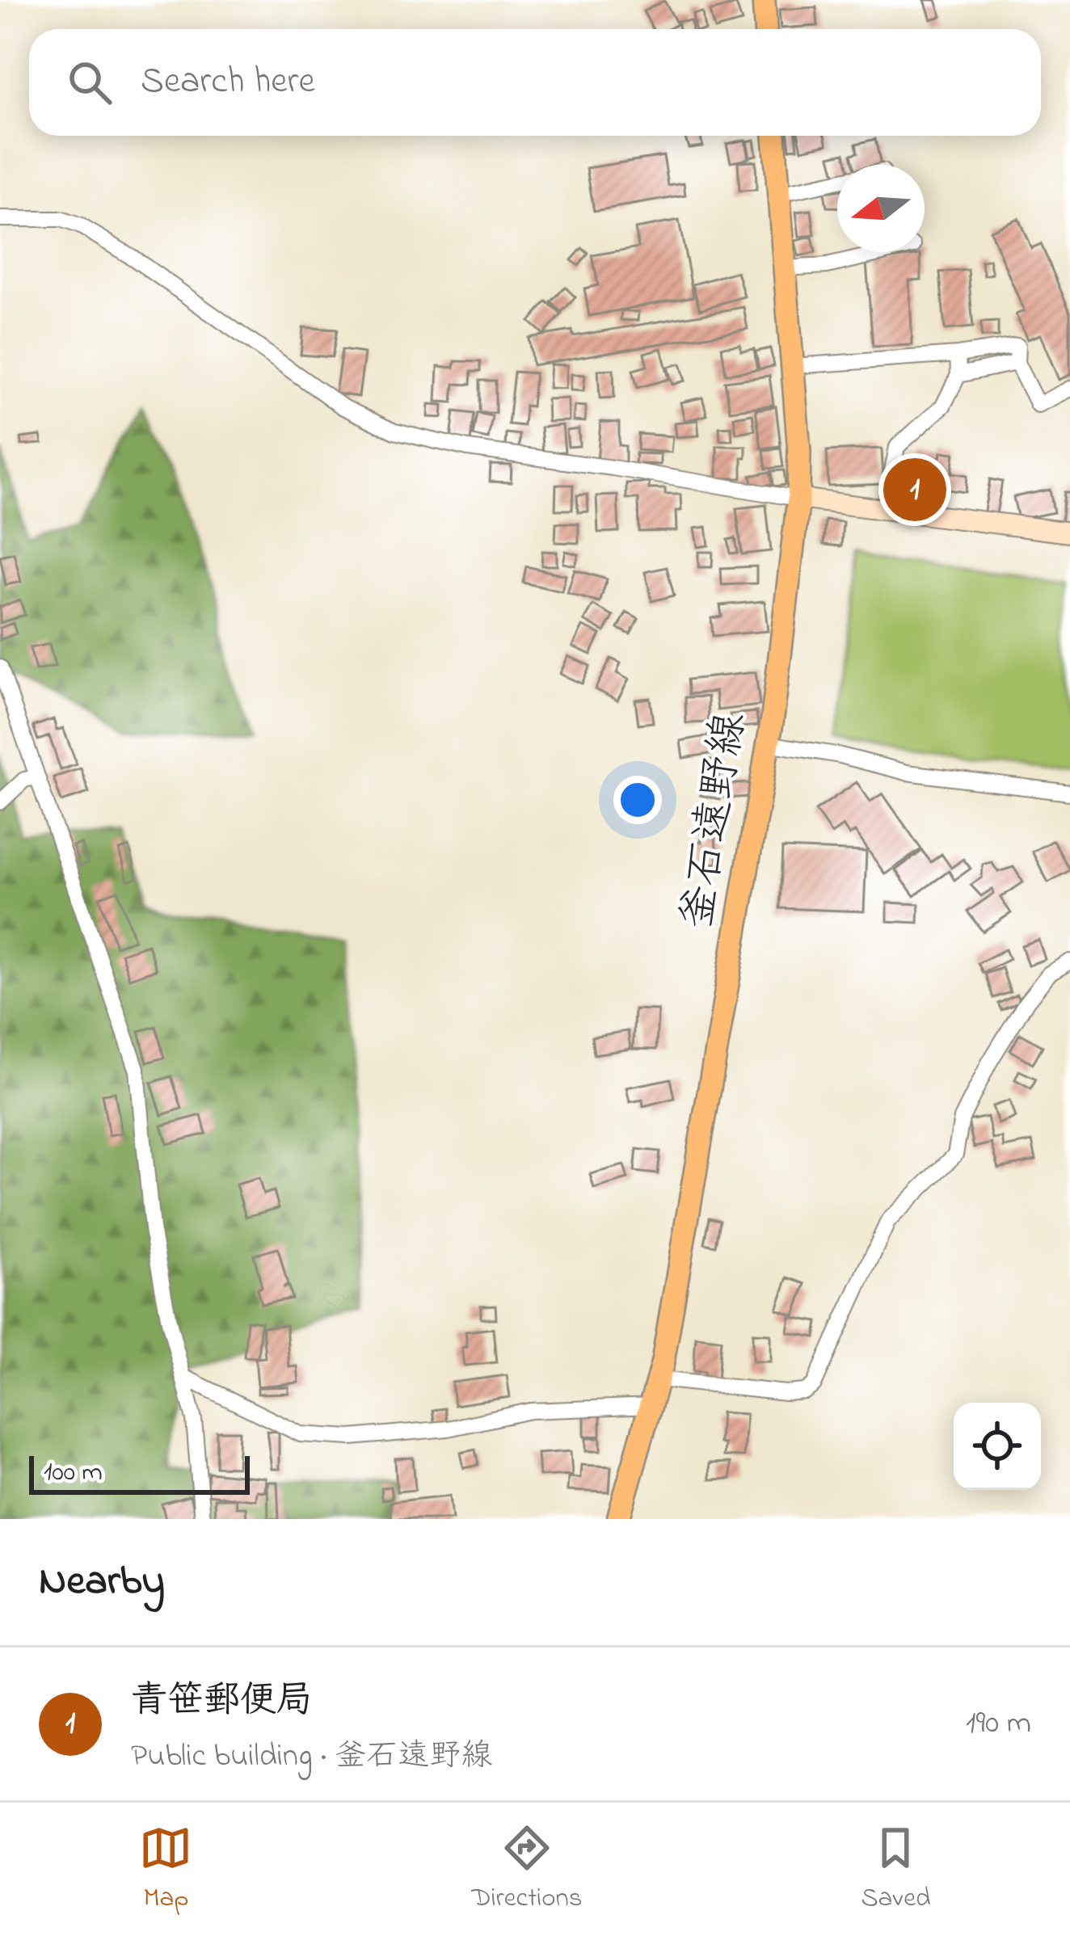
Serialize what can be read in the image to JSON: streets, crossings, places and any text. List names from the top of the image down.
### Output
{
  "streets": {
    "main road": ["釜石遠野線"]
  },
  "scale_bar": "100 m",
  "north": "left",
  "page": {
    "search": "Search here",
    "pins": "1",
    "scale": "100 m",
    "heading": "Nearby",
    "list": [
      {
        "mark": "1",
        "name": "青笹郵便局",
        "note": "Public building · 釜石遠野線",
        "value": "190 m"
      }
    ],
    "nav": ["Map", "Directions", "Saved"]
  }
}
